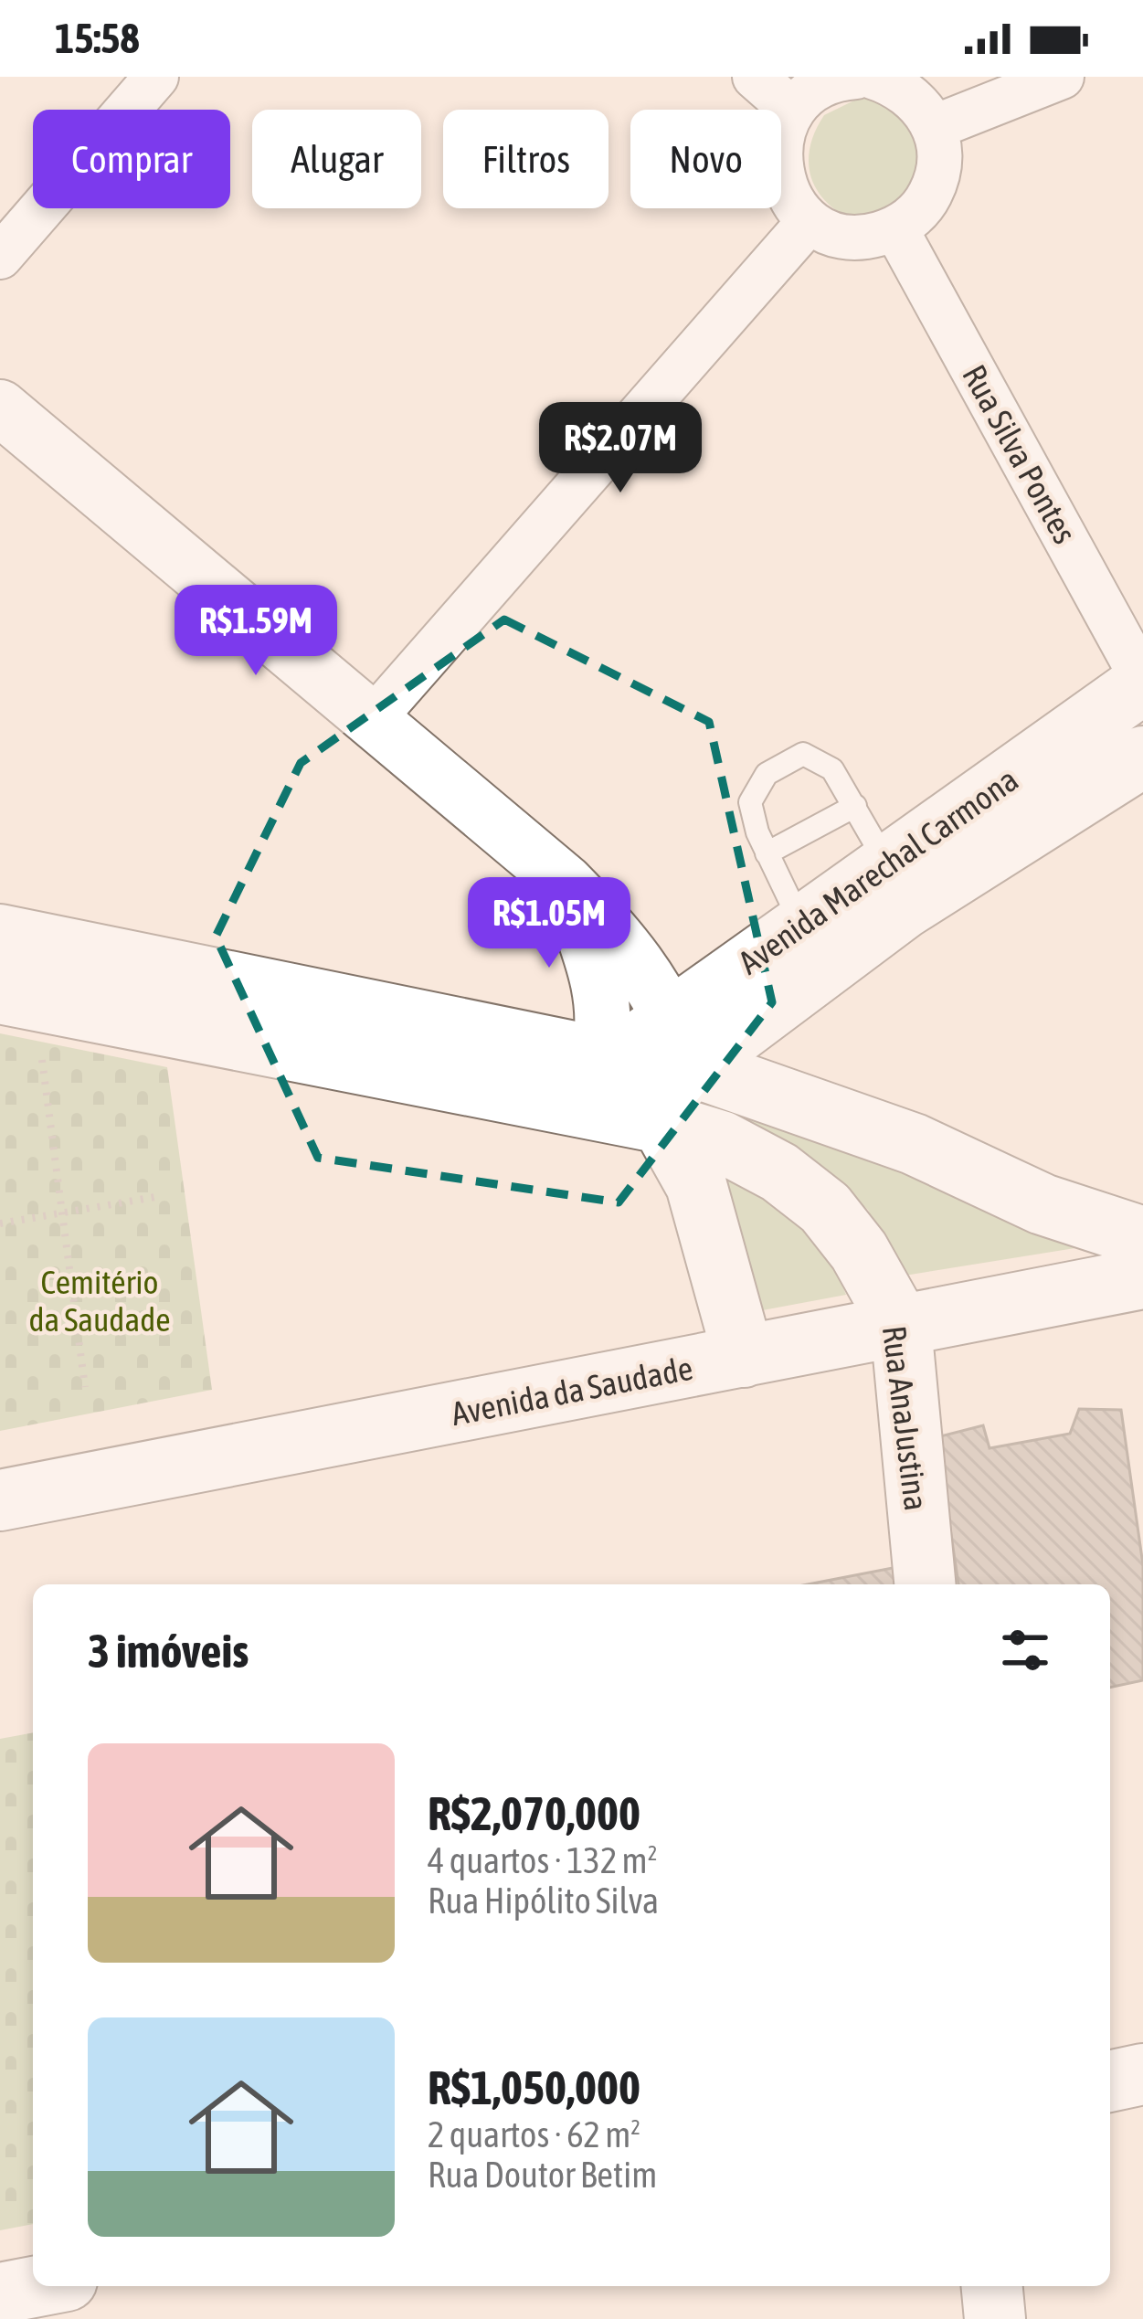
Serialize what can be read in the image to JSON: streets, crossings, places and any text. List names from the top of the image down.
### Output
{
  "streets": {
    "main road": ["Avenida Marechal Carmona", "Avenida da Saudade", "Rua AnaJustina"],
    "street": ["Rua Silva Pontes"]
  },
  "crossings": [
    ["Rua Silva Pontes", "Avenida Marechal Carmona"],
    ["Avenida Marechal Carmona", "Rua AnaJustina"],
    ["Avenida da Saudade", "Rua AnaJustina"]
  ],
  "parks": ["Cemitério da Saudade"],
  "page": {
    "status": "15:58",
    "chip": [
      "Comprar",
      "Alugar",
      "Filtros",
      "Novo"
    ],
    "price": ["R$2.07M", "R$1.59M", "R$1.05M"],
    "heading": "3 imóveis",
    "list": [
      {
        "name": "R$2,070,000",
        "note": "4 quartos · 132 m² · Rua Hipólito Silva"
      },
      {
        "name": "R$1,050,000",
        "note": "2 quartos · 62 m² · Rua Doutor Betim"
      }
    ]
  }
}
